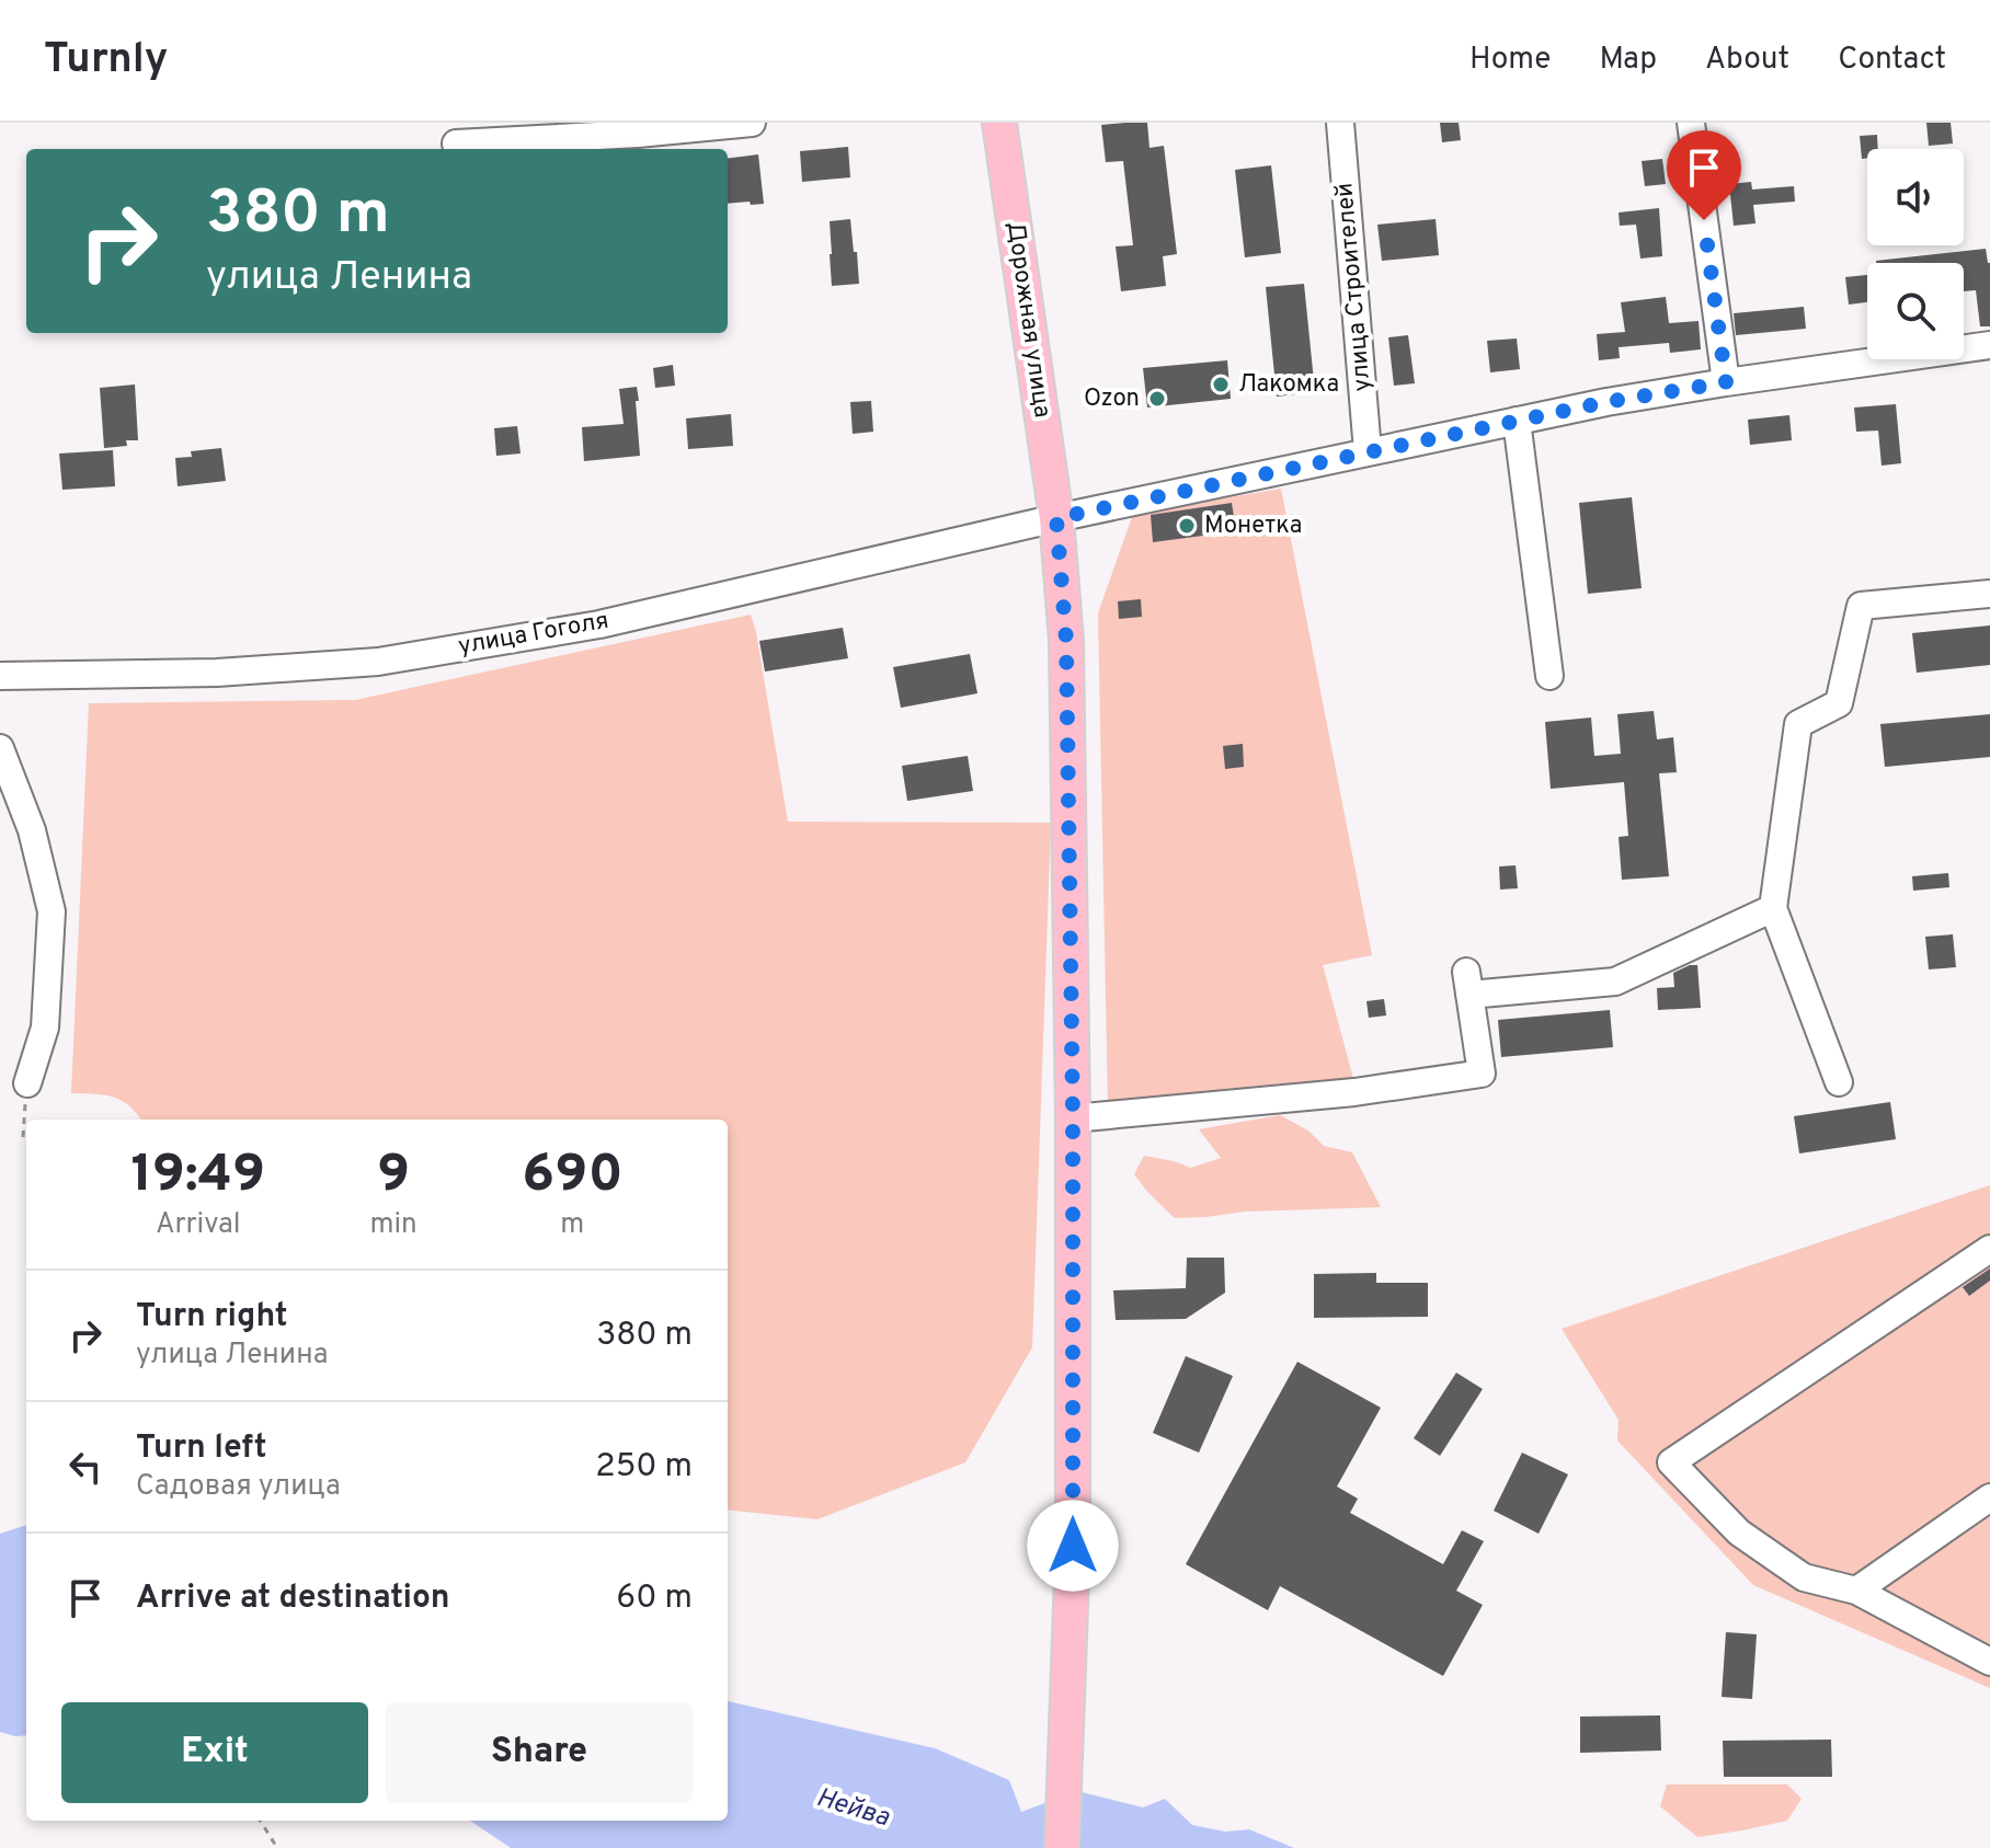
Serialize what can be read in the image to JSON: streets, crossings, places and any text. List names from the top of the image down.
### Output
{
  "streets": {
    "main road": ["Дорожная улица"],
    "street": ["улица Строителей", "улица Гоголя"]
  },
  "crossings": [
    ["улица Строителей", "улица Гоголя"],
    ["Дорожная улица", "улица Гоголя"]
  ],
  "water": ["Нейва"],
  "places": ["Лакомка", "Ozon", "Монетка"],
  "page": {
    "header": "Turnly",
    "nav": [
      "Home",
      "Map",
      "About",
      "Contact"
    ],
    "turn": ["380 m", "улица Ленина"],
    "eta": [
      "19:49",
      "Arrival",
      "9",
      "min",
      "690",
      "m"
    ],
    "list": [
      {
        "name": "Turn right",
        "note": "улица Ленина",
        "value": "380 m"
      },
      {
        "name": "Turn left",
        "note": "Садовая улица",
        "value": "250 m"
      },
      {
        "name": "Arrive at destination",
        "value": "60 m"
      }
    ],
    "buttons": ["Exit", "Share"]
  }
}
